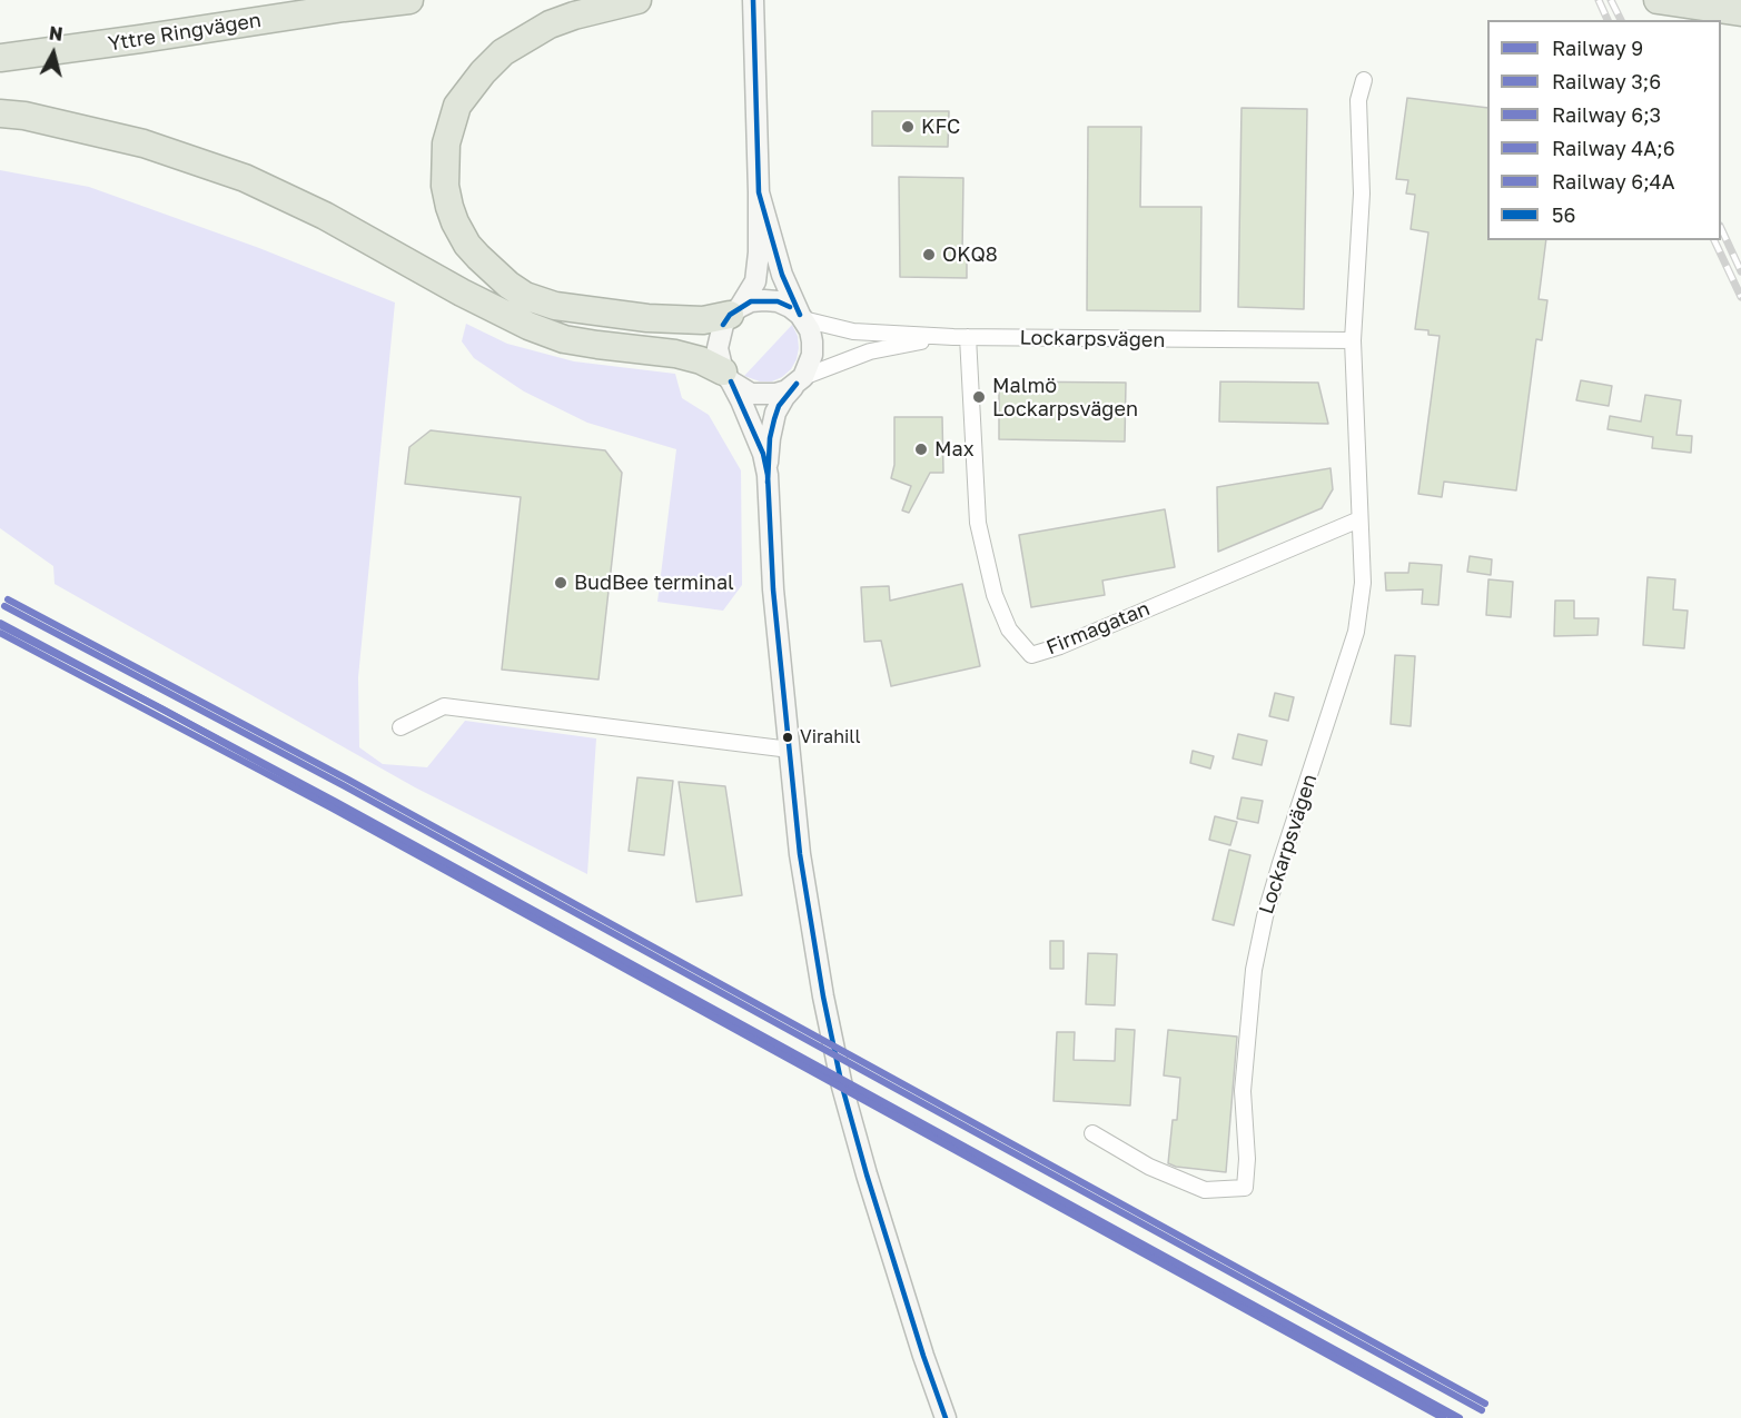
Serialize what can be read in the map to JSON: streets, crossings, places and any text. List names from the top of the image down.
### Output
{
  "streets": {
    "highway": ["Yttre Ringvägen"],
    "street": ["Lockarpsvägen", "Firmagatan"]
  },
  "crossings": [
    ["Lockarpsvägen", "Firmagatan"]
  ],
  "places": [
    "KFC",
    "OKQ8",
    "Malmö Lockarpsvägen",
    "Max",
    "BudBee terminal",
    "Virahill"
  ],
  "lines": [
    "transit line 56",
    "rail line 6;4A",
    "rail line 6;3",
    "rail line 3;6",
    "rail line 9",
    "rail line 4A;6"
  ],
  "legend": [
    "Railway 9",
    "Railway 3;6",
    "Railway 6;3",
    "Railway 4A;6",
    "Railway 6;4A",
    "56"
  ],
  "north": "top"
}
